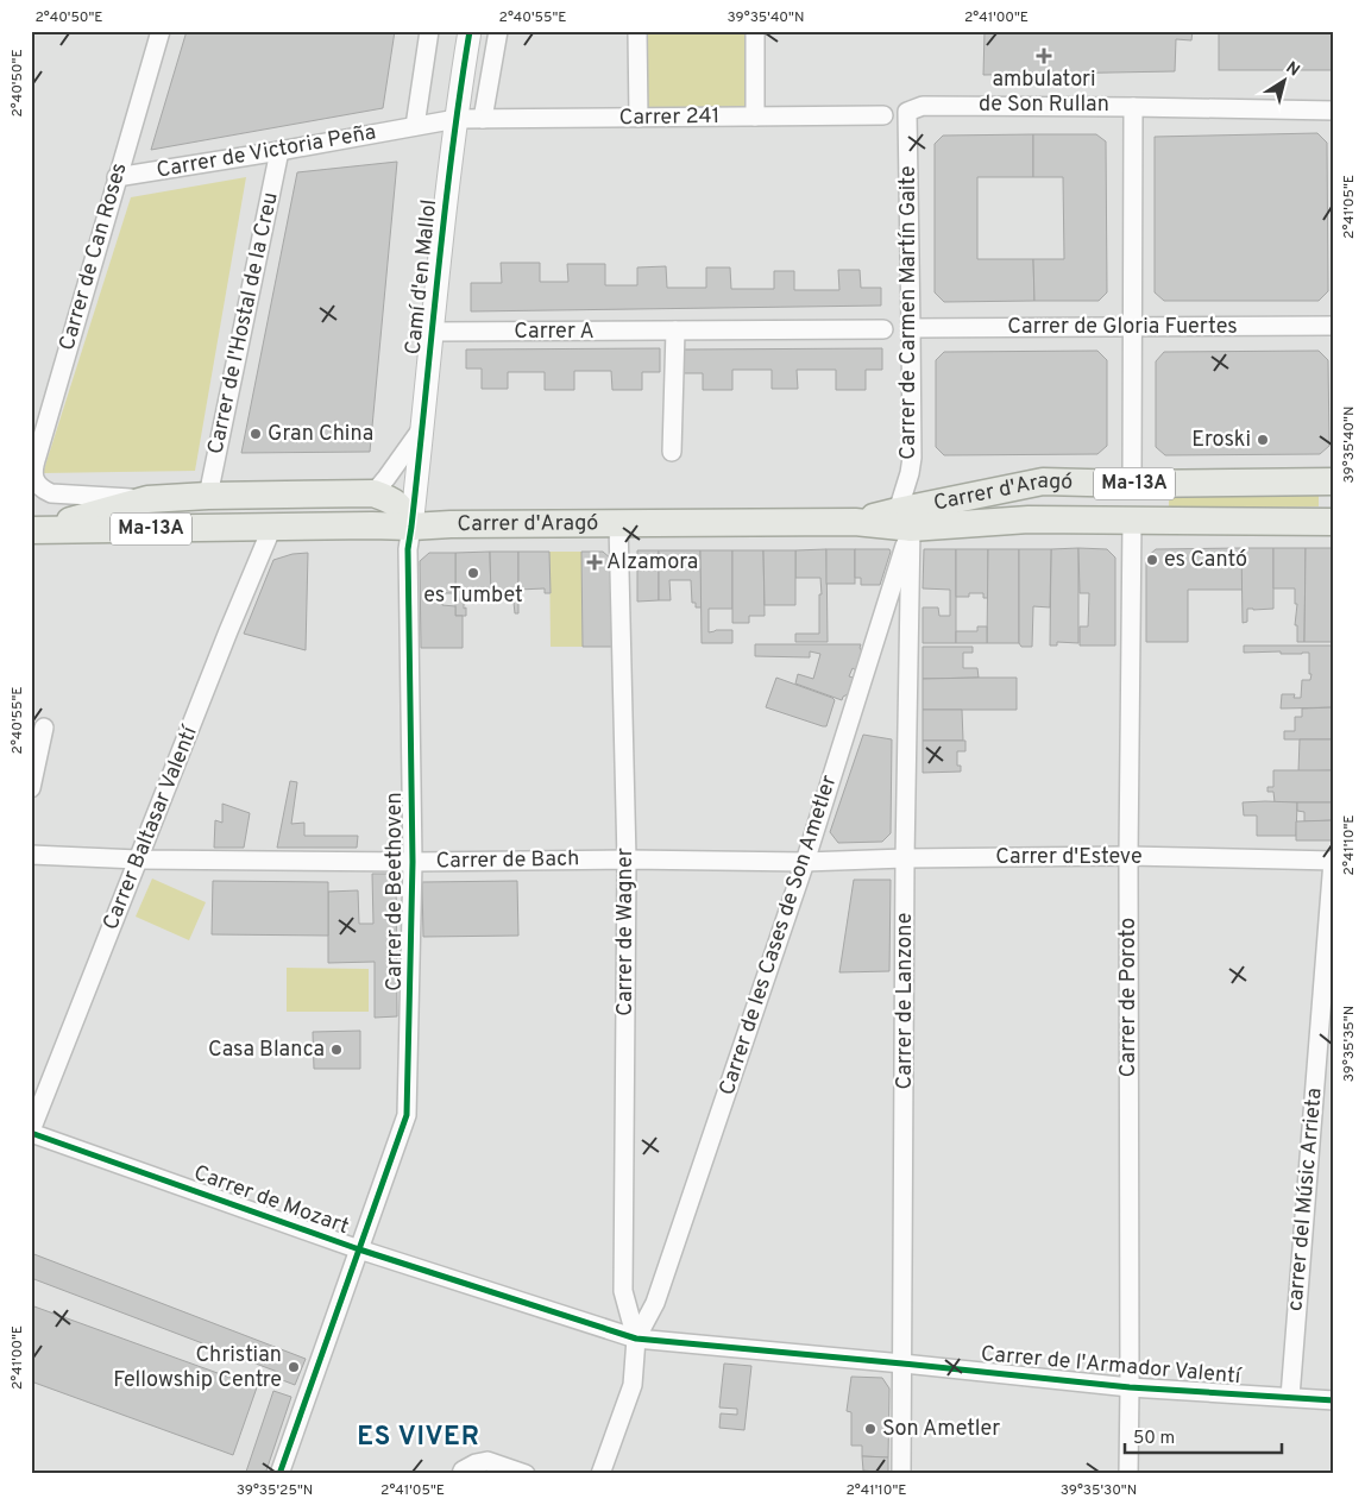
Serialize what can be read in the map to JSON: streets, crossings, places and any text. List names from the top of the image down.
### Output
{
  "streets": {
    "main road": ["Ma-13A", "Carrer d'Aragó"],
    "street": [
      "Carrer 241",
      "Carrer de Victoria Peña",
      "Carrer de Can Roses",
      "Camí d'en Mallol",
      "Carrer de Carmen Martín Gaite",
      "Carrer de l'Hostal de la Creu",
      "Carrer de Gloria Fuertes",
      "Carrer A",
      "Carrer Baltasar Valentí",
      "Carrer d'Esteve",
      "Carrer de Bach",
      "Carrer de Beethoven",
      "Carrer de Wagner",
      "Carrer de les Cases de Son Ametler",
      "Carrer de Poroto",
      "Carrer de Lanzone",
      "carrer del Músic Arrieta",
      "Carrer de Mozart",
      "Carrer de l'Armador Valentí"
    ]
  },
  "crossings": [
    ["Carrer 241", "Carrer de Victoria Peña"],
    ["Carrer 241", "Camí d'en Mallol"],
    ["Carrer de Victoria Peña", "Carrer de Can Roses"],
    ["Carrer de Victoria Peña", "Camí d'en Mallol"],
    ["Carrer de Victoria Peña", "Carrer de l'Hostal de la Creu"],
    ["Carrer de Can Roses", "Carrer d'Aragó"],
    ["Camí d'en Mallol", "Carrer A"],
    ["Camí d'en Mallol", "Carrer d'Aragó"],
    ["Camí d'en Mallol", "Carrer de Beethoven"],
    ["Carrer de Carmen Martín Gaite", "Carrer de Gloria Fuertes"],
    ["Carrer de Carmen Martín Gaite", "Carrer d'Aragó"],
    ["Carrer de Carmen Martín Gaite", "Carrer de les Cases de Son Ametler"],
    ["Carrer de Carmen Martín Gaite", "Carrer de Lanzone"],
    ["Carrer de l'Hostal de la Creu", "Carrer d'Aragó"],
    ["Carrer d'Aragó", "Carrer Baltasar Valentí"],
    ["Carrer d'Aragó", "Carrer de Beethoven"],
    ["Carrer d'Aragó", "Carrer de Wagner"],
    ["Carrer d'Aragó", "Carrer de les Cases de Son Ametler"],
    ["Carrer d'Aragó", "Carrer de Poroto"],
    ["Carrer d'Aragó", "Carrer de Lanzone"],
    ["Carrer Baltasar Valentí", "Carrer de Bach"],
    ["Carrer Baltasar Valentí", "Carrer de Mozart"],
    ["Carrer d'Esteve", "Carrer de Bach"],
    ["Carrer d'Esteve", "Carrer de les Cases de Son Ametler"],
    ["Carrer d'Esteve", "Carrer de Poroto"],
    ["Carrer d'Esteve", "Carrer de Lanzone"],
    ["Carrer d'Esteve", "carrer del Músic Arrieta"],
    ["Carrer de Bach", "Carrer de Beethoven"],
    ["Carrer de Bach", "Carrer de Wagner"],
    ["Carrer de Bach", "Carrer de les Cases de Son Ametler"],
    ["Carrer de Beethoven", "Carrer de Mozart"],
    ["Carrer de Wagner", "Carrer de les Cases de Son Ametler"],
    ["Carrer de Wagner", "Carrer de Mozart"],
    ["Carrer de Wagner", "Carrer de l'Armador Valentí"],
    ["Carrer de les Cases de Son Ametler", "Carrer de Lanzone"],
    ["Carrer de les Cases de Son Ametler", "Carrer de Mozart"],
    ["Carrer de les Cases de Son Ametler", "Carrer de l'Armador Valentí"],
    ["Carrer de Poroto", "Carrer de l'Armador Valentí"],
    ["Carrer de Lanzone", "Carrer de l'Armador Valentí"],
    ["carrer del Músic Arrieta", "Carrer de l'Armador Valentí"],
    ["Carrer de Mozart", "Carrer de l'Armador Valentí"]
  ],
  "districts": ["ES VIVER"],
  "places": {
    "health": ["ambulatori de Son Rullan", "Alzamora"],
    "other": [
      "Gran China",
      "Eroski",
      "es Cantó",
      "es Tumbet",
      "Casa Blanca",
      "Christian Fellowship Centre",
      "Son Ametler"
    ]
  },
  "scale_bar": "50 m",
  "north": "top right",
  "coordinates": [
    "2°40'50\"E",
    "2°40'55\"E",
    "39°35'40\"N",
    "2°41'00\"E",
    "2°41'05\"E",
    "2°41'10\"E",
    "39°35'35\"N",
    "39°35'25\"N",
    "39°35'30\"N"
  ]
}
